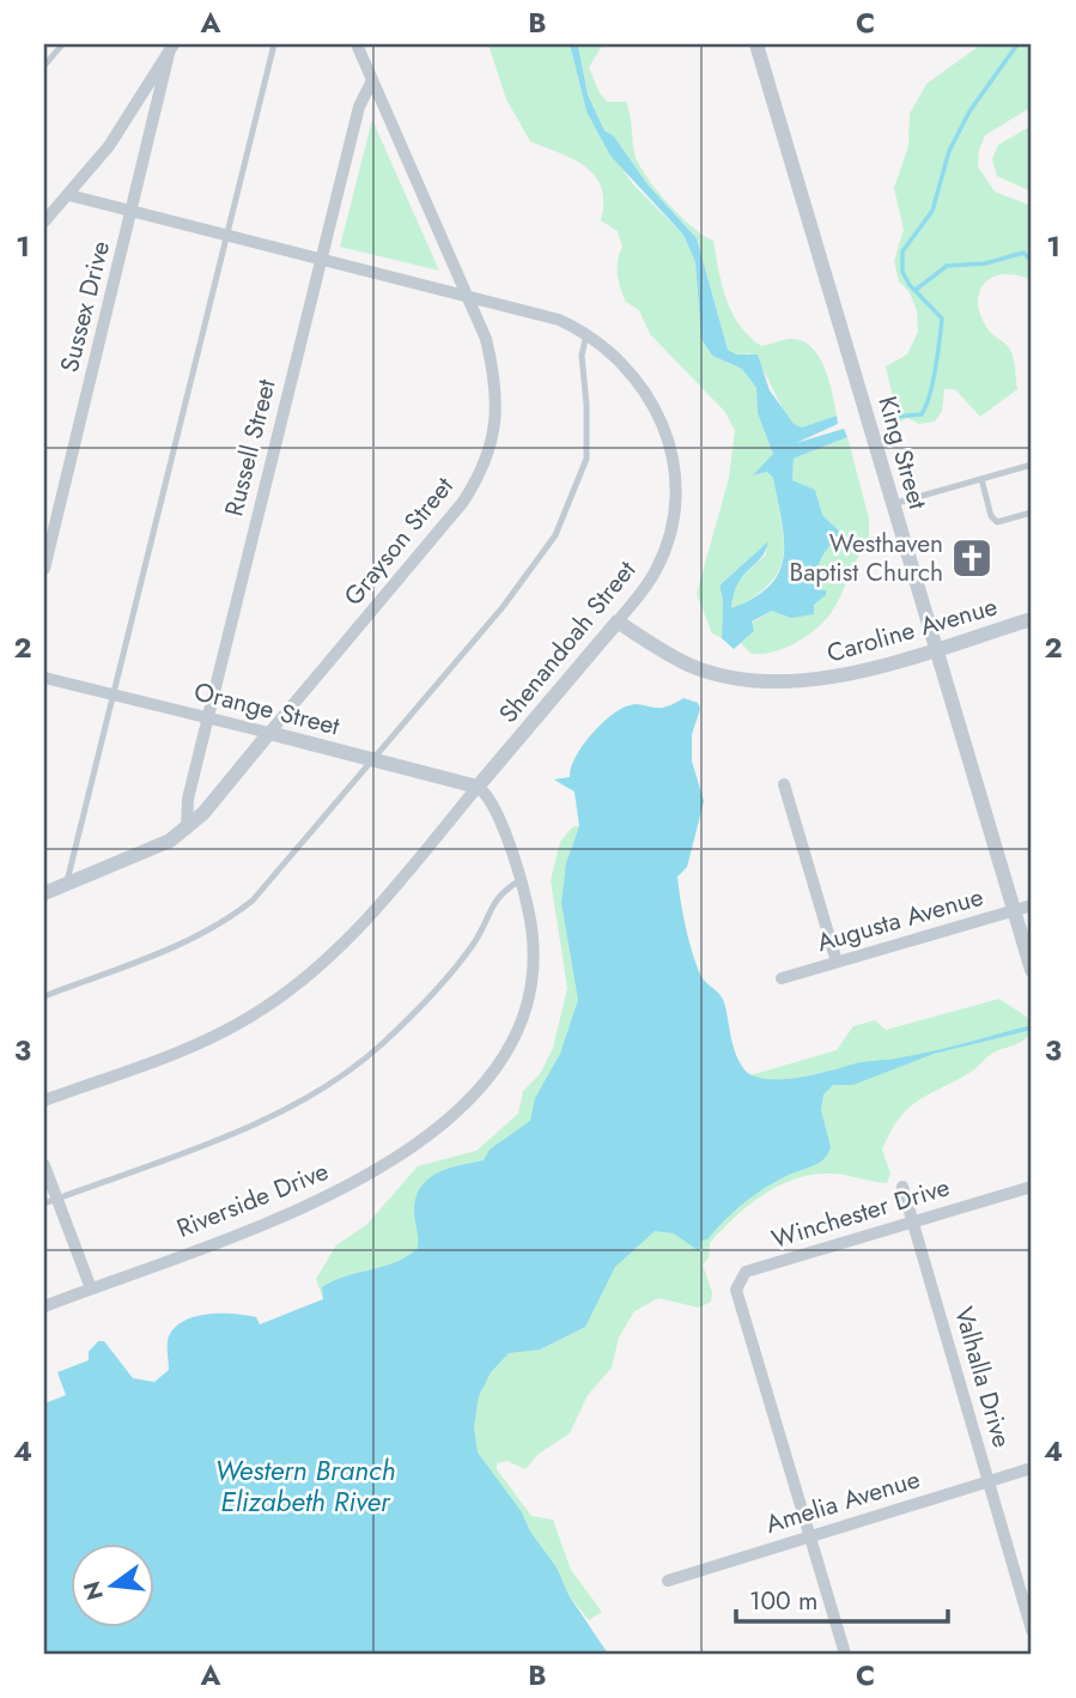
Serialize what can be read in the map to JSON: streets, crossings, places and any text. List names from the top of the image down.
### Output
{
  "streets": {
    "street": [
      "Sussex Drive",
      "Russell Street",
      "King Street",
      "Grayson Street",
      "Caroline Avenue",
      "Shenandoah Street",
      "Orange Street",
      "Augusta Avenue",
      "Riverside Drive",
      "Winchester Drive",
      "Valhalla Drive",
      "Amelia Avenue"
    ]
  },
  "crossings": [
    ["Sussex Drive", "Shenandoah Street"],
    ["Russell Street", "Grayson Street"],
    ["Russell Street", "Shenandoah Street"],
    ["Russell Street", "Orange Street"],
    ["King Street", "Caroline Avenue"],
    ["King Street", "Augusta Avenue"],
    ["Grayson Street", "Shenandoah Street"],
    ["Grayson Street", "Orange Street"],
    ["Caroline Avenue", "Shenandoah Street"],
    ["Shenandoah Street", "Orange Street"],
    ["Shenandoah Street", "Riverside Drive"],
    ["Orange Street", "Riverside Drive"],
    ["Winchester Drive", "Valhalla Drive"],
    ["Winchester Drive", "Amelia Avenue"],
    ["Valhalla Drive", "Amelia Avenue"]
  ],
  "water": ["Western Branch Elizabeth River"],
  "places": {
    "church": ["Westhaven Baptist Church"]
  },
  "scale_bar": "100 m",
  "north": "left",
  "grid": {
    "columns": ["A", "B", "C"],
    "rows": [
      "1",
      "2",
      "3",
      "4"
    ]
  }
}
